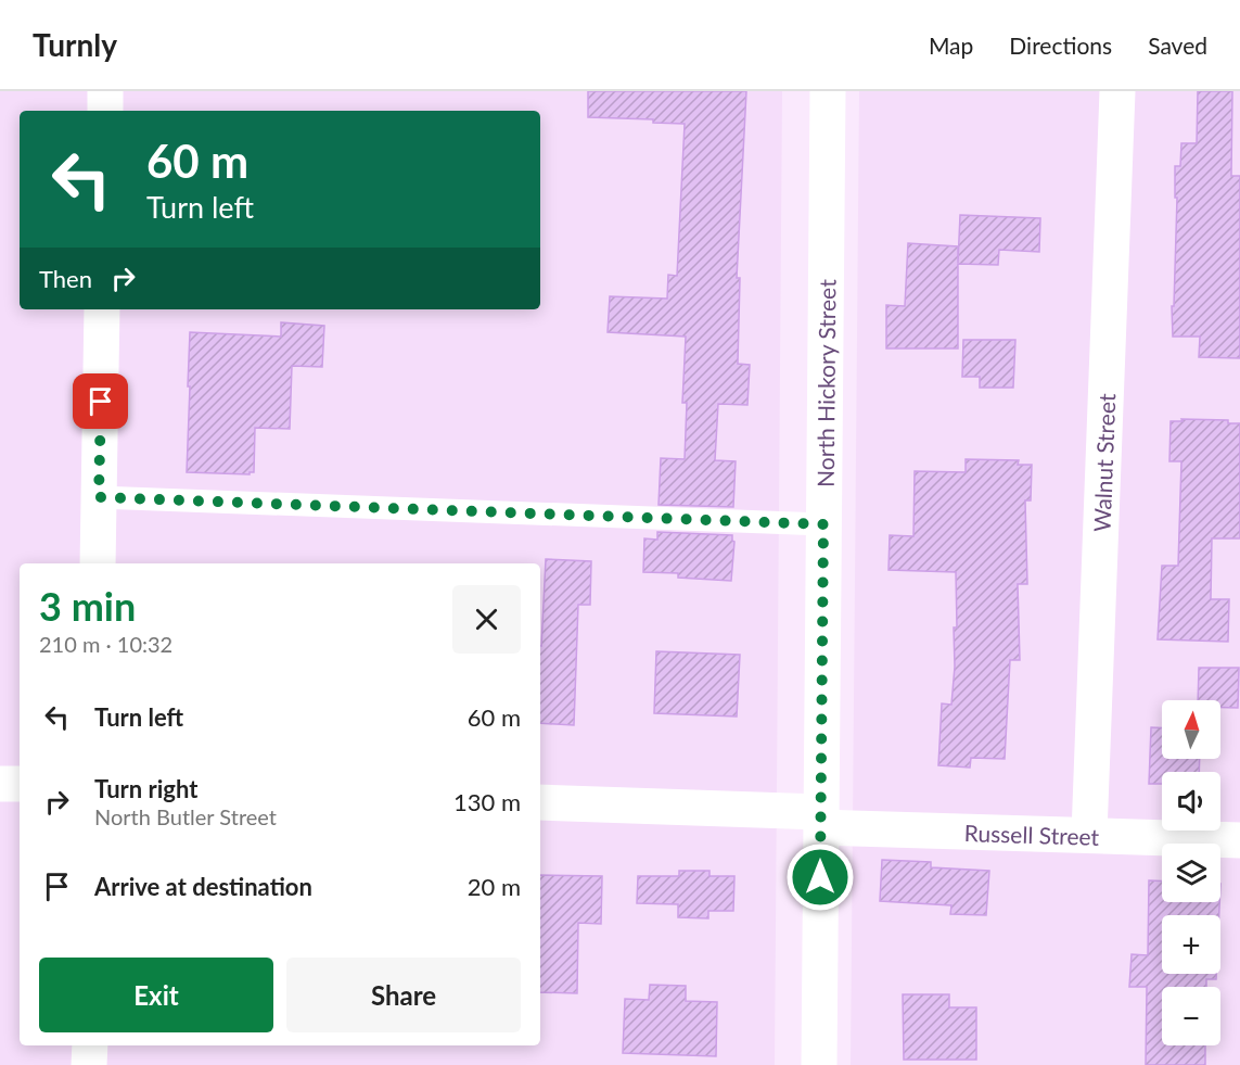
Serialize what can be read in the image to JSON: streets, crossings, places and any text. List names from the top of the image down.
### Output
{
  "streets": {
    "street": ["North Hickory Street", "Walnut Street", "Russell Street"]
  },
  "crossings": [
    ["North Hickory Street", "Russell Street"],
    ["Walnut Street", "Russell Street"]
  ],
  "north": "top",
  "page": {
    "header": "Turnly",
    "nav": ["Map", "Directions", "Saved"],
    "turn": ["60 m", "Turn left"],
    "then": "Then",
    "heading": ["3 min", "210 m · 10:32"],
    "list": [
      {
        "name": "Turn left",
        "value": "60 m"
      },
      {
        "name": "Turn right",
        "note": "North Butler Street",
        "value": "130 m"
      },
      {
        "name": "Arrive at destination",
        "value": "20 m"
      }
    ],
    "map_buttons": ["+", "−"],
    "buttons": ["Exit", "Share"]
  }
}
